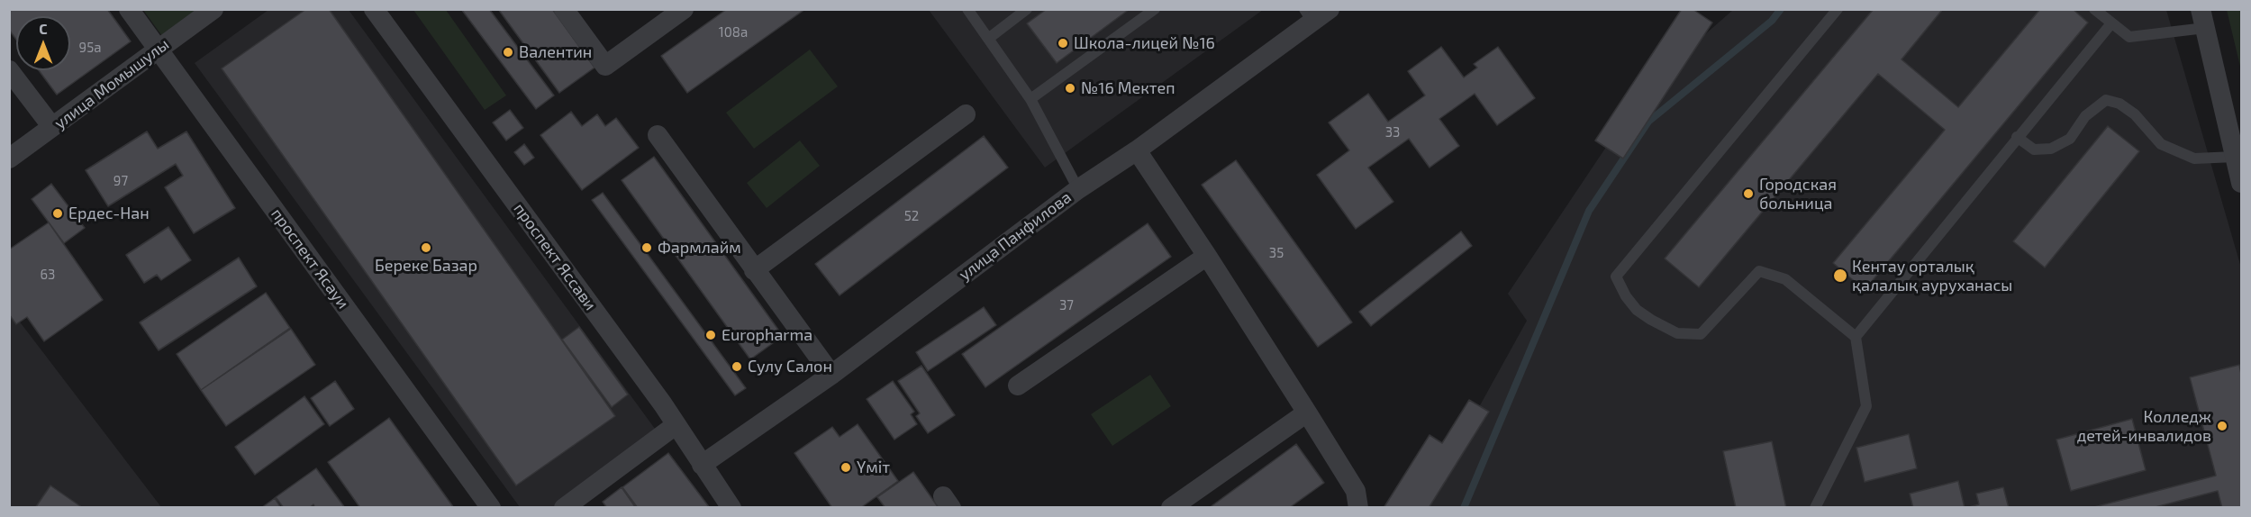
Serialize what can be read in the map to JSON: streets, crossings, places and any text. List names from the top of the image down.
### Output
{
  "streets": {
    "street": [
      "улица Момышулы",
      "улица Панфилова",
      "проспект Яссави",
      "проспект Ясауи"
    ]
  },
  "crossings": [
    ["улица Момышулы", "проспект Ясауи"],
    ["улица Панфилова", "проспект Яссави"]
  ],
  "places": [
    "Школа-лицей №16",
    "Валентин",
    "№16 Мектеп",
    "Городская больница",
    "Ердес-Нан",
    "Береке Базар",
    "Фармлайм",
    "Кентау орталық қалалық ауруханасы",
    "Europharma",
    "Сулу Салон",
    "Колледж детей-инвалидов",
    "Үміт"
  ],
  "house_numbers": [
    "108а",
    "95а",
    "33",
    "97",
    "52",
    "35",
    "63",
    "37"
  ],
  "north": "top"
}
